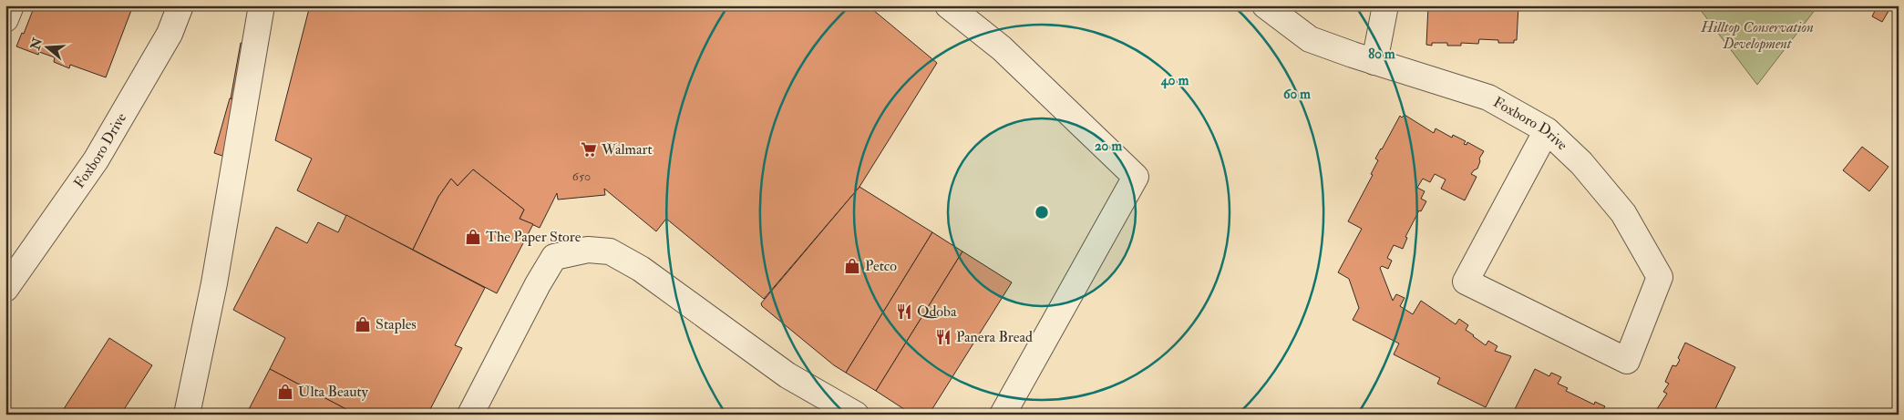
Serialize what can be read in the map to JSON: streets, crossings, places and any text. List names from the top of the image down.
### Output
{
  "streets": {
    "street": ["Foxboro Drive"]
  },
  "parks": ["Hilltop Conservation Development"],
  "places": {
    "supermarket": ["Walmart"],
    "shop": [
      "The Paper Store",
      "Petco",
      "Staples",
      "Ulta Beauty"
    ],
    "restaurant": ["Qdoba", "Panera Bread"]
  },
  "house_numbers": ["650"],
  "north": "left",
  "rings": [
    "80 m",
    "40 m",
    "60 m",
    "20 m"
  ]
}
